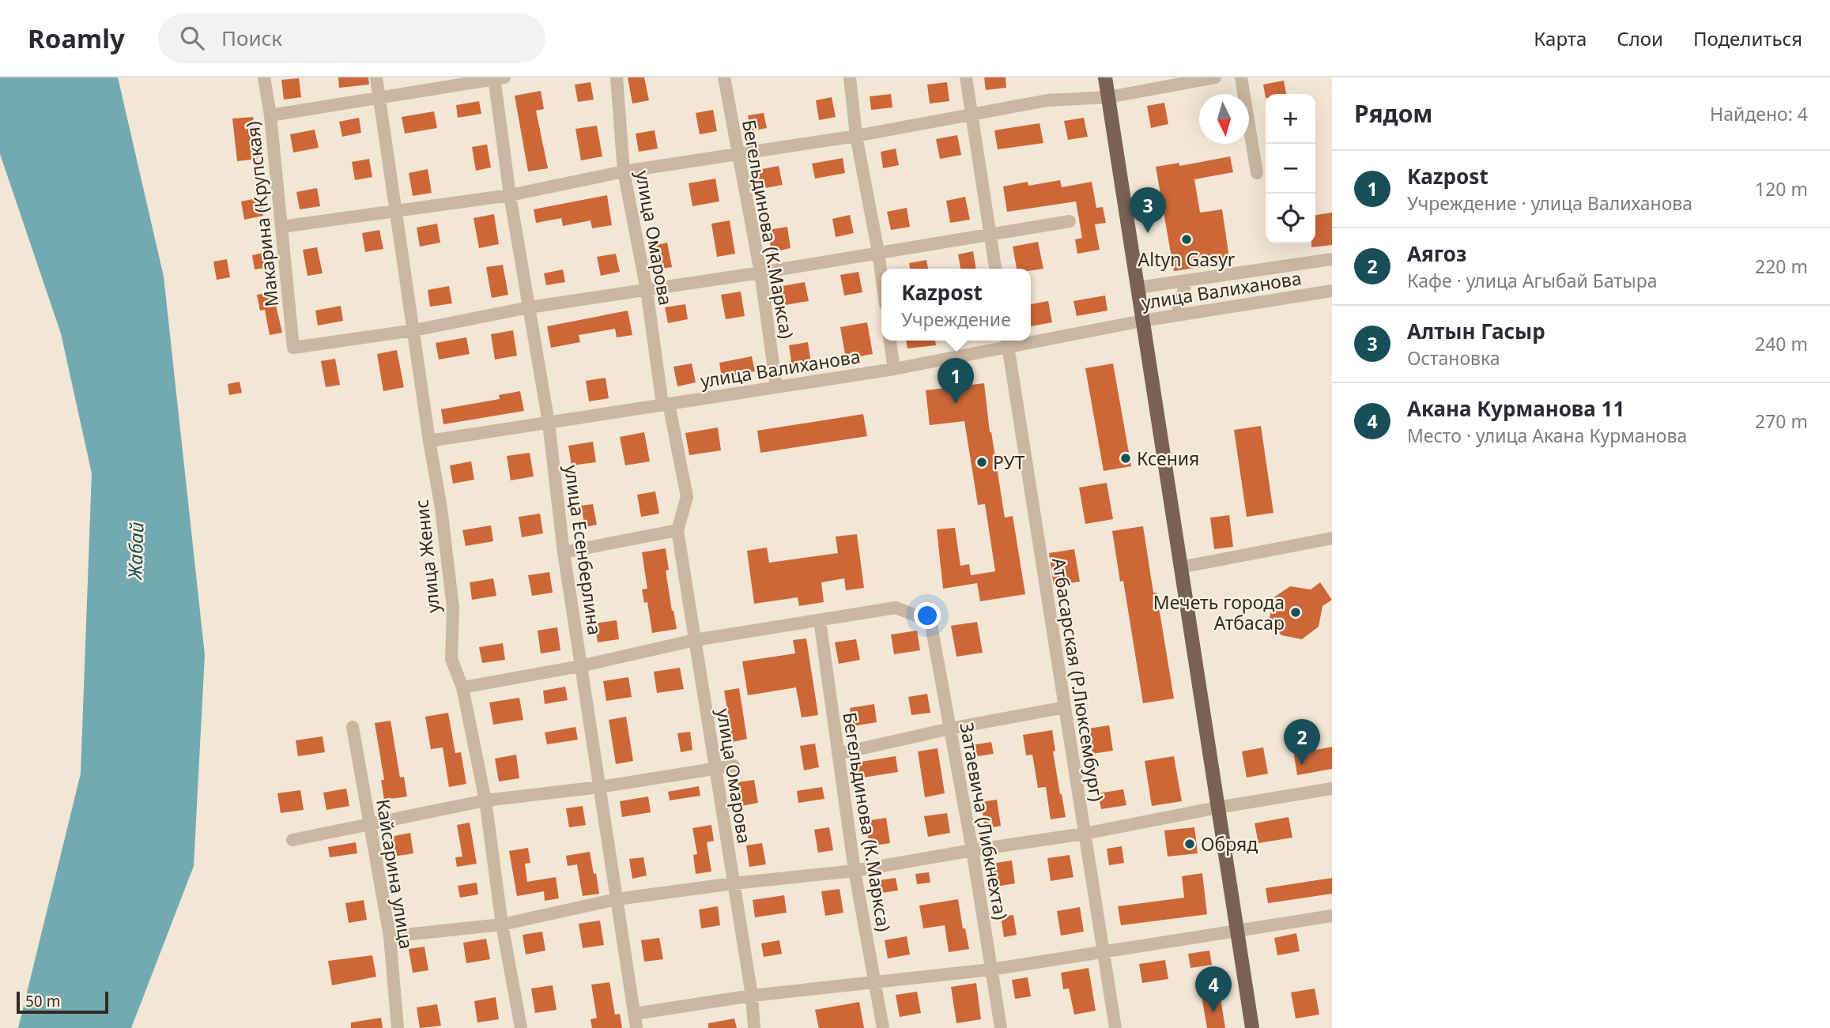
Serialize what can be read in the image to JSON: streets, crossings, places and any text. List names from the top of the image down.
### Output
{
  "streets": {
    "street": [
      "Макарина (Крупская)",
      "Бегельдинова (К.Маркса)",
      "улица Омарова",
      "улица Валиханова",
      "улица Есенберлина",
      "улица Женис",
      "Атбасарская (Р.Люксембург)",
      "Затаевича (Либкнехта)",
      "Кайсарина улица"
    ]
  },
  "crossings": [
    ["Макарина (Крупская)", "улица Женис"],
    ["Бегельдинова (К.Маркса)", "улица Валиханова"],
    ["Бегельдинова (К.Маркса)", "Затаевича (Либкнехта)"],
    ["улица Омарова", "улица Валиханова"],
    ["улица Валиханова", "улица Есенберлина"],
    ["улица Валиханова", "улица Женис"],
    ["улица Валиханова", "Атбасарская (Р.Люксембург)"]
  ],
  "water": ["Жабай"],
  "places": [
    "Altyn Gasyr",
    "Ксения",
    "РУТ",
    "Мечеть города Атбасар",
    "Обряд"
  ],
  "scale_bar": "50 m",
  "north": "bottom",
  "page": {
    "header": "Roamly",
    "search": "Поиск",
    "nav": ["Карта", "Слои", "Поделиться"],
    "heading": ["Рядом", "Найдено: 4"],
    "map_buttons": ["+", "−"],
    "list": [
      {
        "mark": "1",
        "name": "Kazpost",
        "note": "Учреждение · улица Валиханова",
        "value": "120 m"
      },
      {
        "mark": "2",
        "name": "Аягоз",
        "note": "Кафе · улица Агыбай Батыра",
        "value": "220 m"
      },
      {
        "mark": "3",
        "name": "Алтын Гасыр",
        "note": "Остановка",
        "value": "240 m"
      },
      {
        "mark": "4",
        "name": "Акана Курманова 11",
        "note": "Место · улица Акана Курманова",
        "value": "270 m"
      }
    ],
    "pins": [
      "3",
      "1",
      "2",
      "4"
    ],
    "popup": ["Kazpost", "Учреждение"],
    "scale": "50 m"
  }
}
